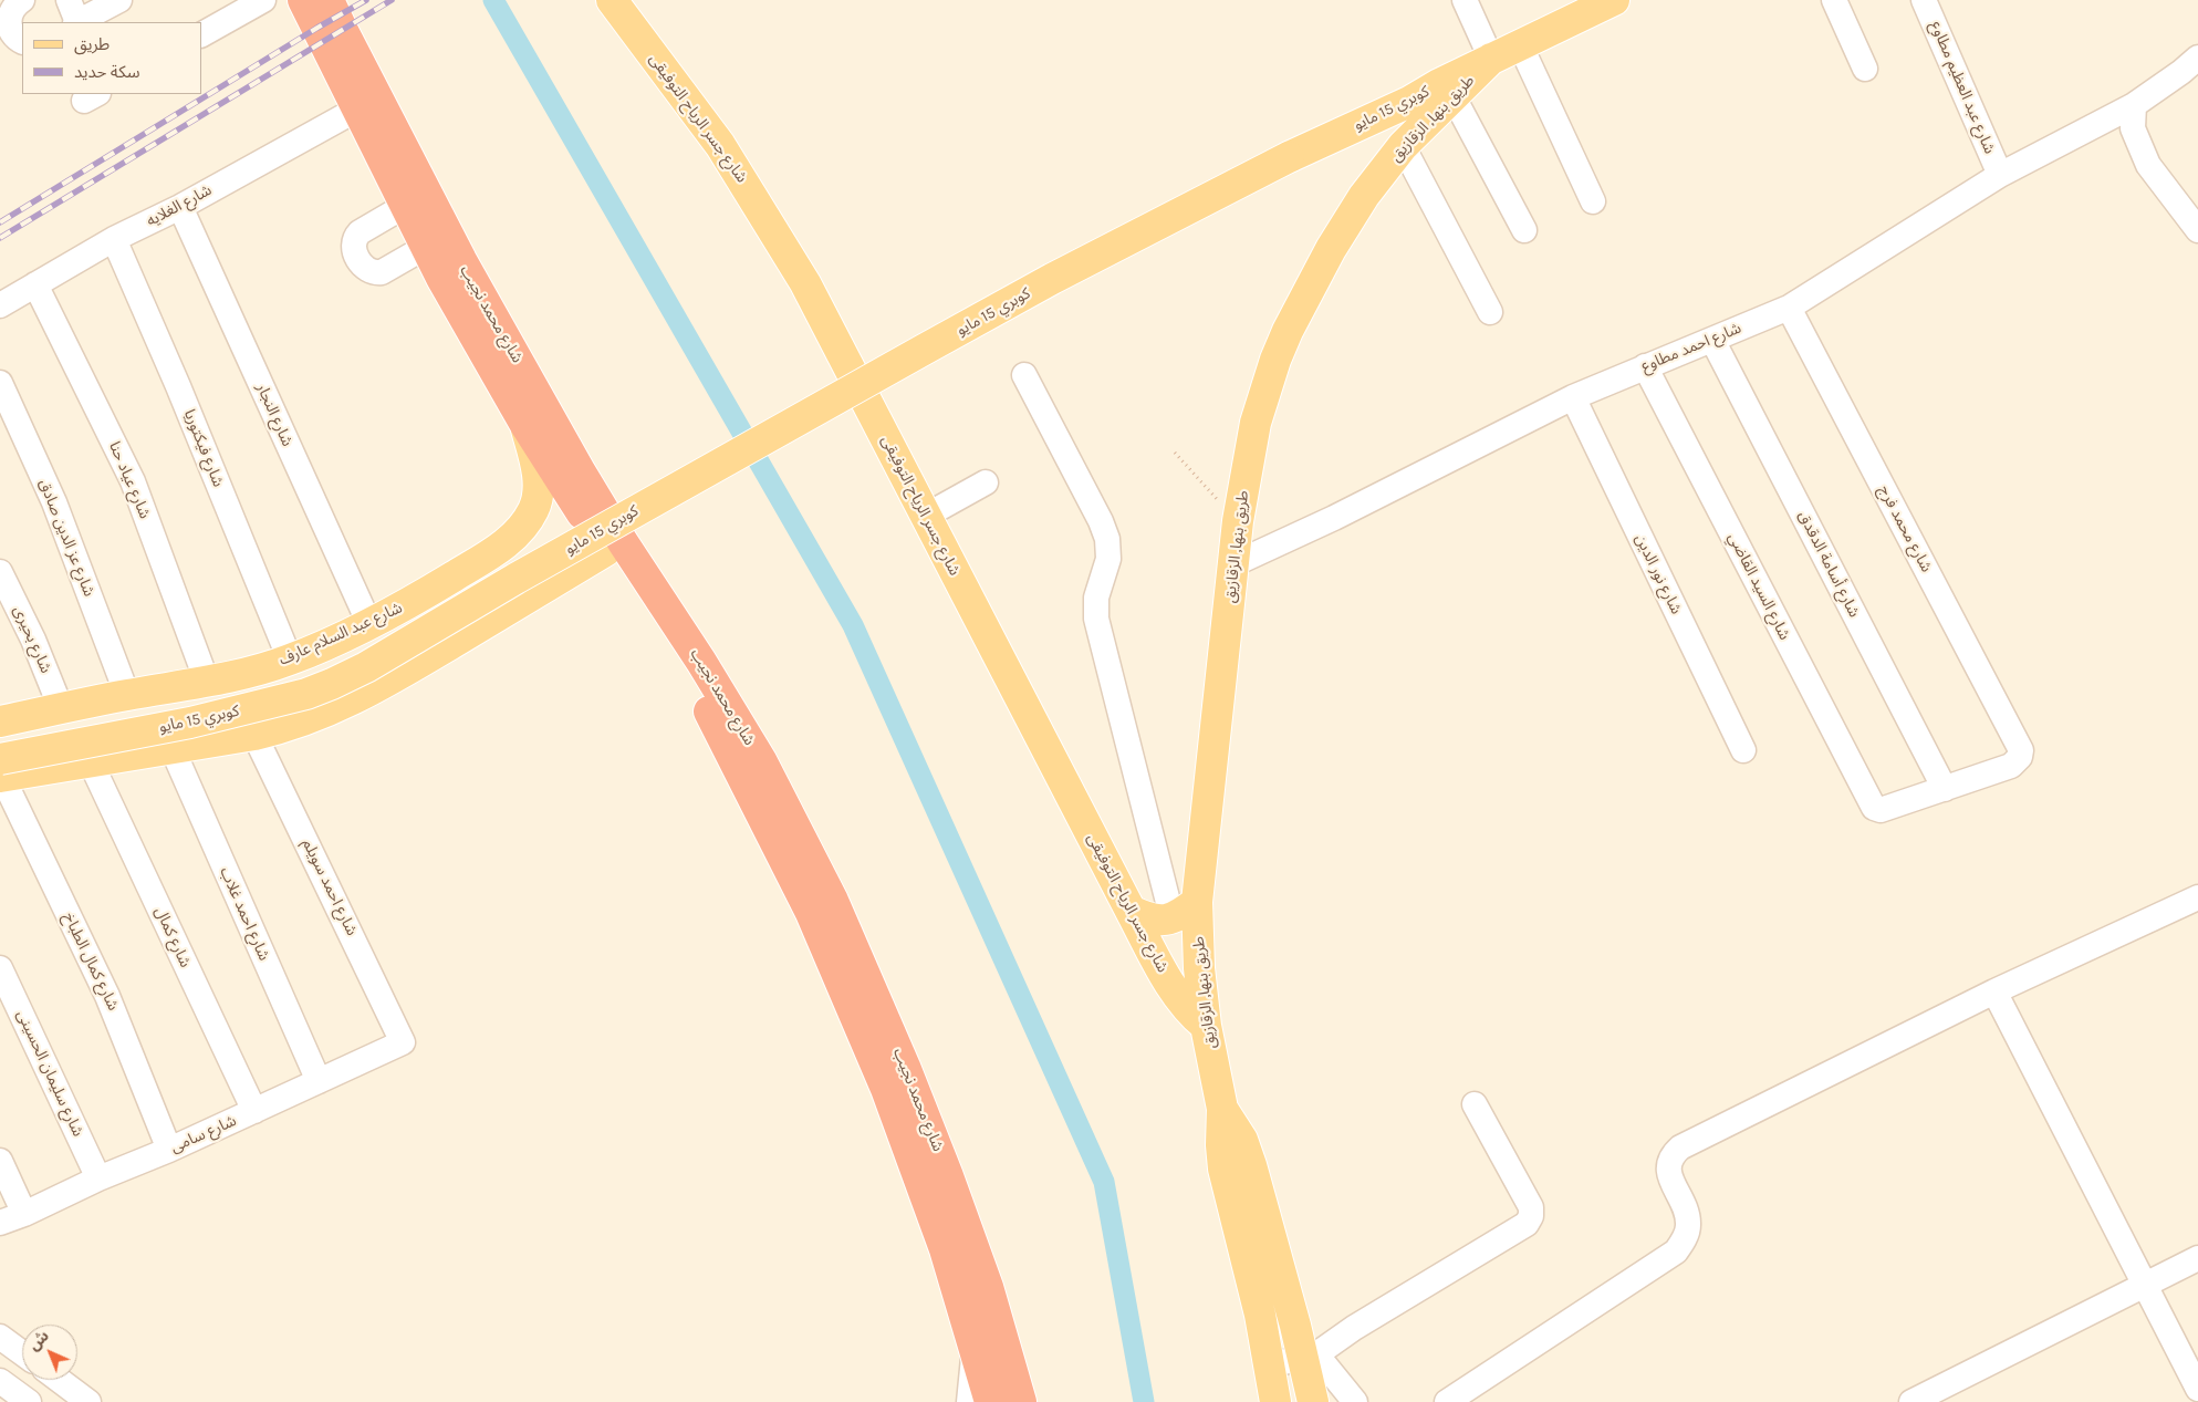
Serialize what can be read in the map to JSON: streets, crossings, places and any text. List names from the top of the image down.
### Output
{
  "streets": {
    "highway": ["شارع محمد نجيب"],
    "main road": [
      "كوبري 15 مايو",
      "شارع جسر الرياح التوفيقى",
      "طريق بنها, الزقازيق",
      "شارع عبد السلام عارف"
    ],
    "street": [
      "شارع عبد العظيم مطاوع",
      "شارع الغلايه",
      "شارع احمد مطاوع",
      "شارع النجار",
      "شارع فيكتوريا",
      "شارع عياد حنا",
      "شارع محمد فرج",
      "شارع عز الدين صادق",
      "شارع أسامة الدقدق",
      "شارع نور الدين",
      "شارع السيد القاضي",
      "شارع بحيرى",
      "شارع احمد سويلم",
      "شارع احمد غلاب",
      "شارع كمال",
      "شارع كمال الطباخ",
      "شارع سليمان الحسينى",
      "شارع سامى"
    ]
  },
  "crossings": [
    ["شارع عبد العظيم مطاوع", "شارع احمد مطاوع"],
    ["كوبري 15 مايو", "طريق بنها, الزقازيق"],
    ["كوبري 15 مايو", "شارع كمال الطباخ"],
    ["شارع جسر الرياح التوفيقى", "طريق بنها, الزقازيق"],
    ["طريق بنها, الزقازيق", "شارع احمد مطاوع"],
    ["شارع الغلايه", "شارع محمد نجيب"],
    ["شارع الغلايه", "شارع النجار"],
    ["شارع الغلايه", "شارع فيكتوريا"],
    ["شارع الغلايه", "شارع عياد حنا"],
    ["شارع محمد نجيب", "شارع عبد السلام عارف"],
    ["شارع احمد مطاوع", "شارع محمد فرج"],
    ["شارع احمد مطاوع", "شارع أسامة الدقدق"],
    ["شارع احمد مطاوع", "شارع نور الدين"],
    ["شارع احمد مطاوع", "شارع السيد القاضي"],
    ["شارع النجار", "شارع عبد السلام عارف"],
    ["شارع فيكتوريا", "شارع عبد السلام عارف"],
    ["شارع عياد حنا", "شارع عبد السلام عارف"],
    ["شارع محمد فرج", "شارع أسامة الدقدق"],
    ["شارع محمد فرج", "شارع السيد القاضي"],
    ["شارع عز الدين صادق", "شارع عبد السلام عارف"],
    ["شارع أسامة الدقدق", "شارع السيد القاضي"],
    ["شارع عبد السلام عارف", "شارع بحيرى"],
    ["شارع احمد سويلم", "شارع سامى"],
    ["شارع احمد غلاب", "شارع سامى"],
    ["شارع كمال", "شارع سامى"],
    ["شارع كمال الطباخ", "شارع سامى"],
    ["شارع سليمان الحسينى", "شارع سامى"]
  ],
  "legend": ["طريق", "سكة حديد"],
  "north": "top left"
}
